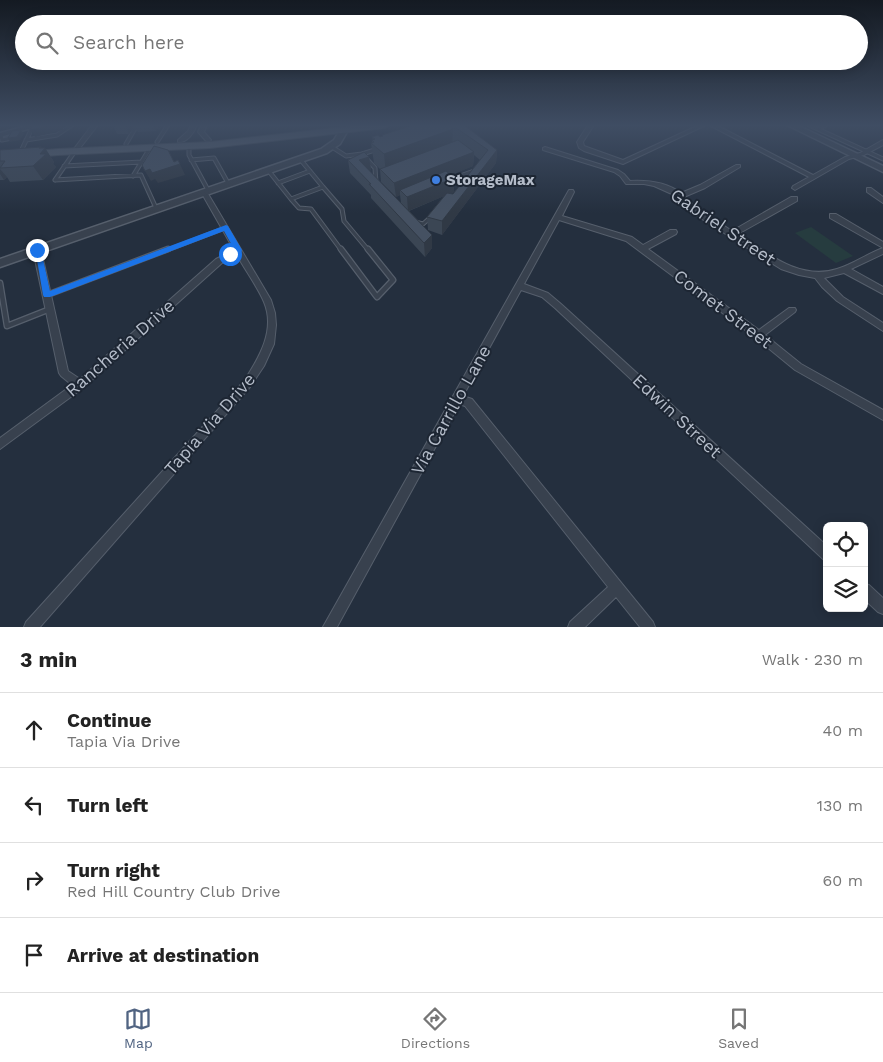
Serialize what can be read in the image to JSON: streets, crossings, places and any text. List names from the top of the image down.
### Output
{
  "streets": {
    "street": [
      "Gabriel Street",
      "Comet Street",
      "Rancheria Drive",
      "Via Carrillo Lane",
      "Edwin Street",
      "Tapia Via Drive"
    ]
  },
  "crossings": [
    ["Comet Street", "Via Carrillo Lane"],
    ["Rancheria Drive", "Tapia Via Drive"],
    ["Via Carrillo Lane", "Edwin Street"]
  ],
  "places": ["StorageMax"],
  "page": {
    "search": "Search here",
    "heading": ["3 min", "Walk · 230 m"],
    "list": [
      ["Continue", "Tapia Via Drive", "40 m"],
      ["Turn left", "130 m"],
      ["Turn right", "Red Hill Country Club Drive", "60 m"],
      "Arrive at destination"
    ],
    "nav": ["Map", "Directions", "Saved"]
  }
}
